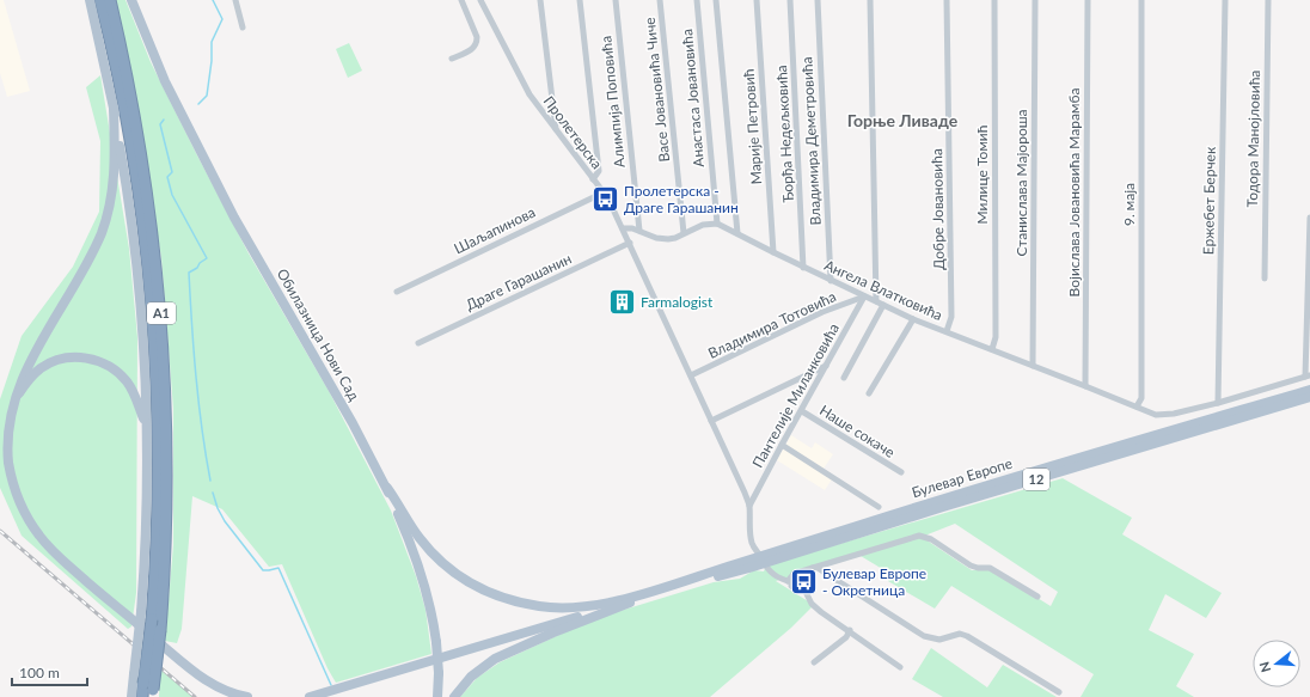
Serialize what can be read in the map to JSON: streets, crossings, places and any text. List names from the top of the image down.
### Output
{
  "streets": {
    "highway": ["A1"],
    "main road": ["Обилазница Нови Сад", "Булевар Европе", "12"],
    "street": [
      "Васе Јовановића Чиче",
      "Анастаса Јовановића",
      "Алимпија Поповића",
      "Марије Петровић",
      "Пролетерска",
      "Ђорђа Недељковића",
      "Тодора Манојловића",
      "Владимира Деметровића",
      "Милице Томић",
      "Станислава Мајороша",
      "Војислава Јовановића Марамба",
      "Ержебет Берчек",
      "9. маја",
      "Добре Јовановића",
      "Шаљапинова",
      "Драге Гарашанин",
      "Ангела Влатковића",
      "Владимира Тотовића",
      "Пантелије Миланковића",
      "Наше сокаче"
    ]
  },
  "crossings": [
    ["Анастаса Јовановића", "Ангела Влатковића"],
    ["Марије Петровић", "Ангела Влатковића"],
    ["Пролетерска", "Шаљапинова"],
    ["Пролетерска", "Драге Гарашанин"],
    ["Пролетерска", "Владимира Тотовића"],
    ["Пролетерска", "Пантелије Миланковића"],
    ["Пролетерска", "Булевар Европе"],
    ["Ђорђа Недељковића", "Ангела Влатковића"],
    ["Владимира Деметровића", "Ангела Влатковића"],
    ["Милице Томић", "Ангела Влатковића"],
    ["Станислава Мајороша", "Ангела Влатковића"],
    ["Војислава Јовановића Марамба", "Ангела Влатковића"],
    ["Ержебет Берчек", "Ангела Влатковића"],
    ["9. маја", "Ангела Влатковића"],
    ["Добре Јовановића", "Ангела Влатковића"],
    ["Ангела Влатковића", "Владимира Тотовића"],
    ["Ангела Влатковића", "Пантелије Миланковића"],
    ["Владимира Тотовића", "Пантелије Миланковића"],
    ["Пантелије Миланковића", "Наше сокаче"]
  ],
  "districts": ["Горње Ливаде"],
  "places": {
    "bus stop": ["Пролетерска - Драге Гарашанин", "Булевар Европе - Окретница"],
    "building": ["Farmalogist"]
  },
  "scale_bar": "100 m",
  "north": "left"
}
